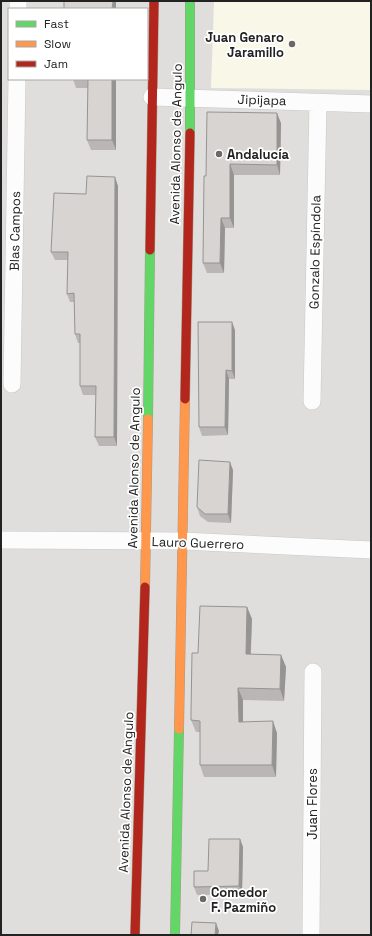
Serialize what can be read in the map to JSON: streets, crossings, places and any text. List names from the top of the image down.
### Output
{
  "streets": {
    "main road": ["Avenida Alonso de Angulo"],
    "street": [
      "Jipijapa",
      "Blas Campos",
      "Gonzalo Espíndola",
      "Lauro Guerrero",
      "Juan Flores"
    ]
  },
  "crossings": [
    ["Jipijapa", "Avenida Alonso de Angulo"],
    ["Jipijapa", "Gonzalo Espíndola"],
    ["Avenida Alonso de Angulo", "Lauro Guerrero"]
  ],
  "places": ["Juan Genaro Jaramillo", "Andalucía", "Comedor F. Pazmiño"],
  "legend": ["Fast", "Slow", "Jam"]
}
